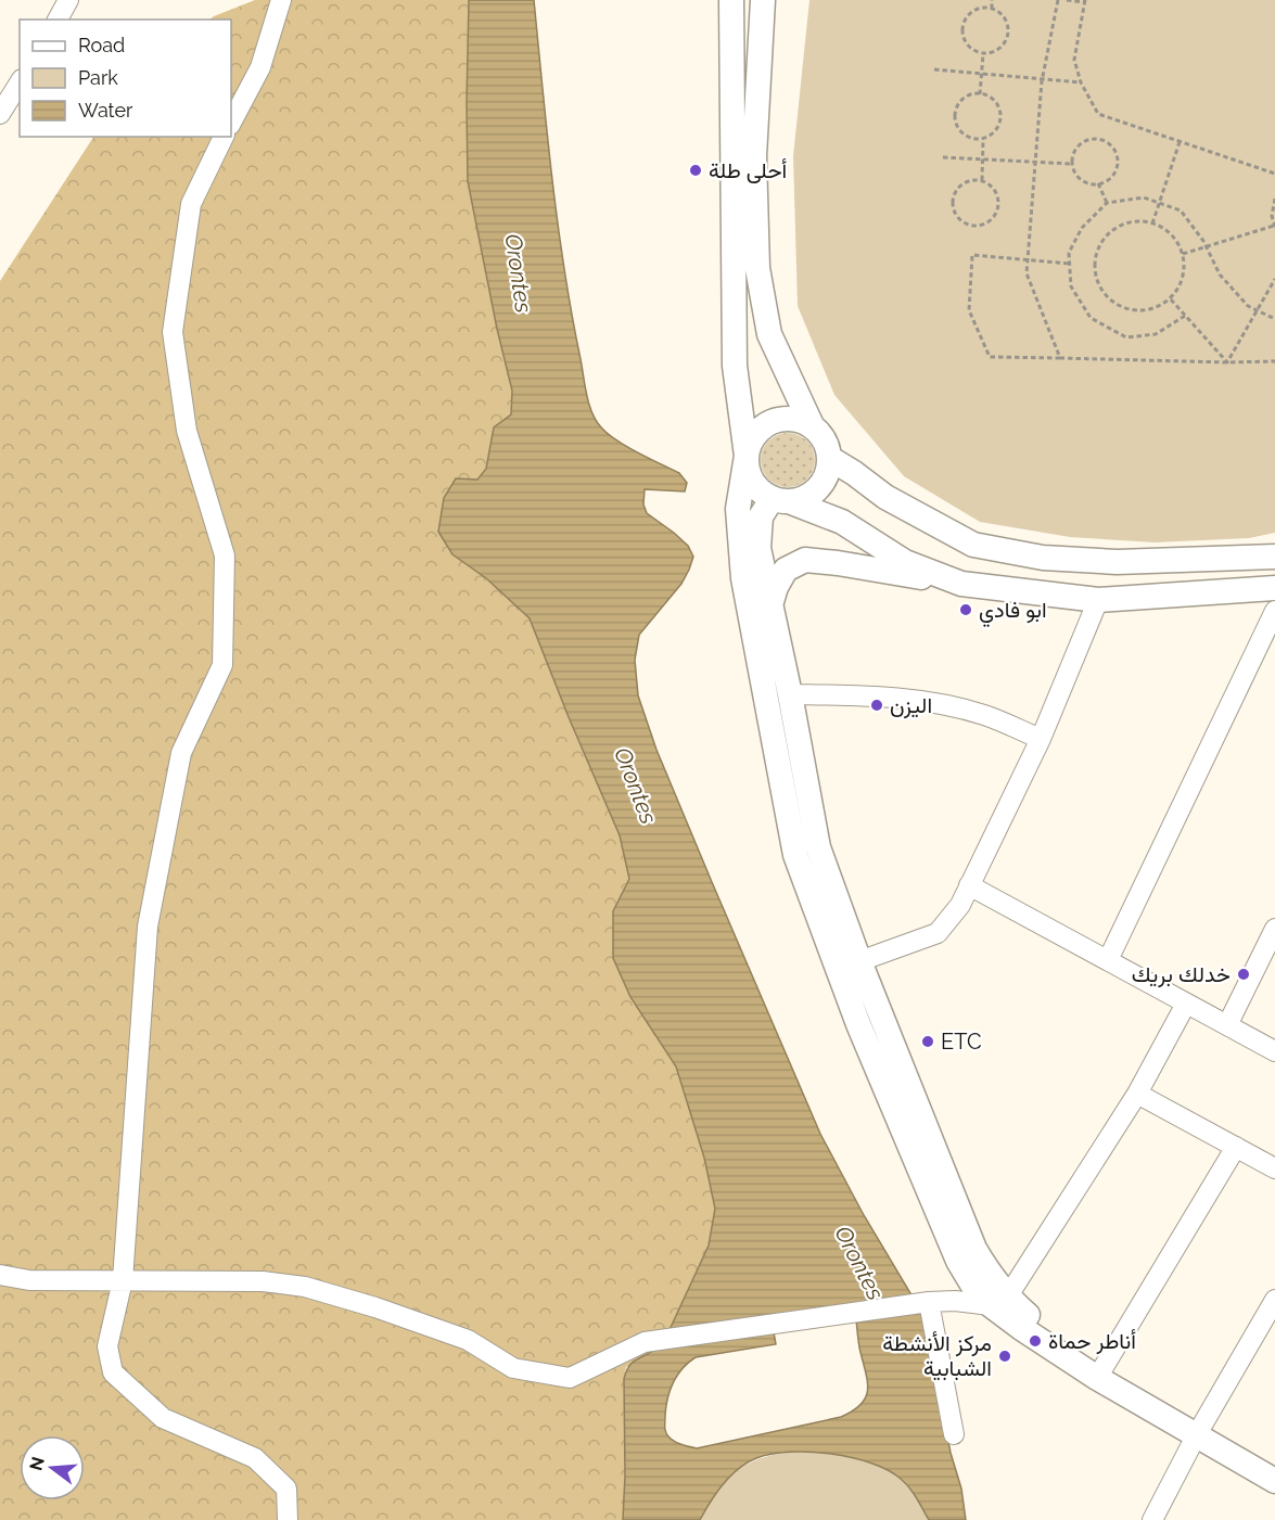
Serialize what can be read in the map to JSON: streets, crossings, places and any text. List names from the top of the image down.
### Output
{
  "water": ["Orontes"],
  "places": [
    "أحلى طلة",
    "ابو فادي",
    "اليزن",
    "خدلك بريك",
    "ETC",
    "أناطر حماة",
    "مركز الأنشطة الشبابية"
  ],
  "legend": ["Road", "Park", "Water"],
  "north": "left"
}
